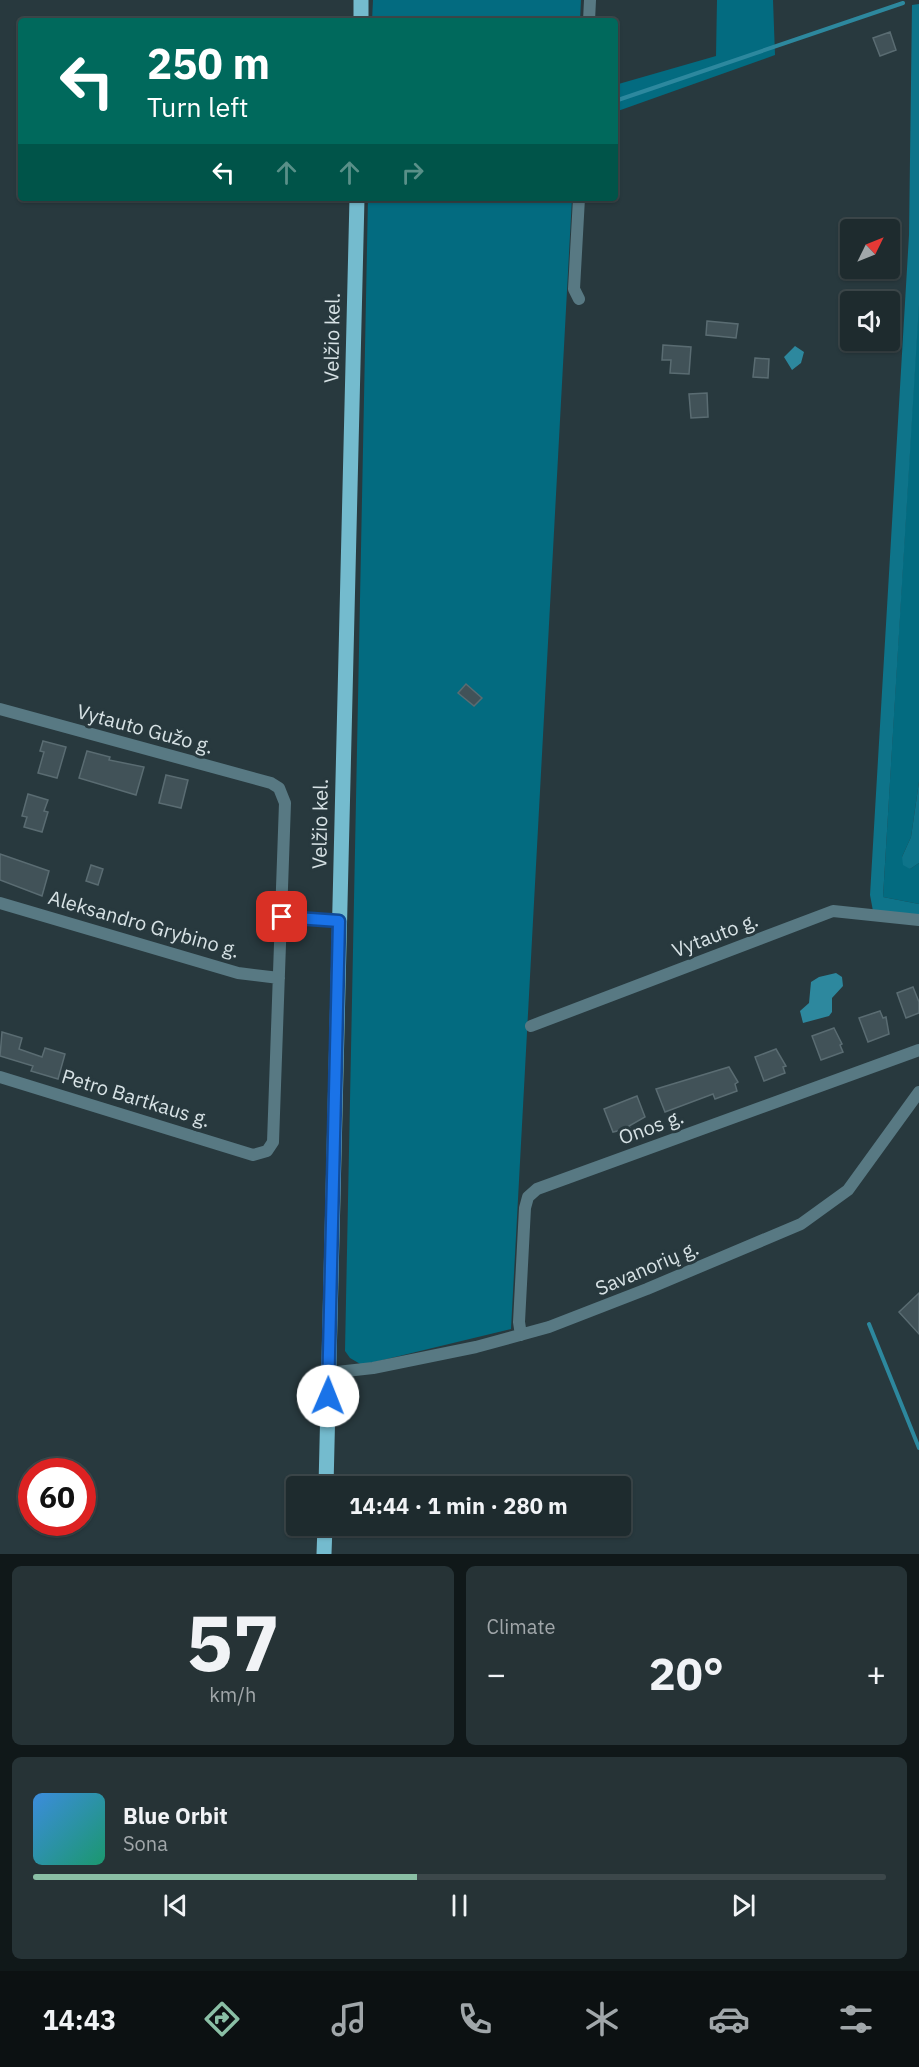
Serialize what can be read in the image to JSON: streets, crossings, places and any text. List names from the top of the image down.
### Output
{
  "streets": {
    "main road": ["Velžio kel."],
    "street": [
      "Vytauto Gužo g.",
      "Aleksandro Grybino g.",
      "Vytauto g.",
      "Petro Bartkaus g.",
      "Onos g.",
      "Savanorių g."
    ]
  },
  "crossings": [
    ["Velžio kel.", "Savanorių g."],
    ["Aleksandro Grybino g.", "Petro Bartkaus g."],
    ["Onos g.", "Savanorių g."]
  ],
  "north": "top right",
  "page": {
    "turn": ["250 m", "Turn left"],
    "limit": "60",
    "trip": "14:44 · 1 min · 280 m",
    "tile": [
      ["57", "km/h"],
      "Climate"
    ],
    "heat": ["−", "20°", "+"],
    "song": ["Blue Orbit", "Sona"],
    "tabs": "14:43"
  }
}
